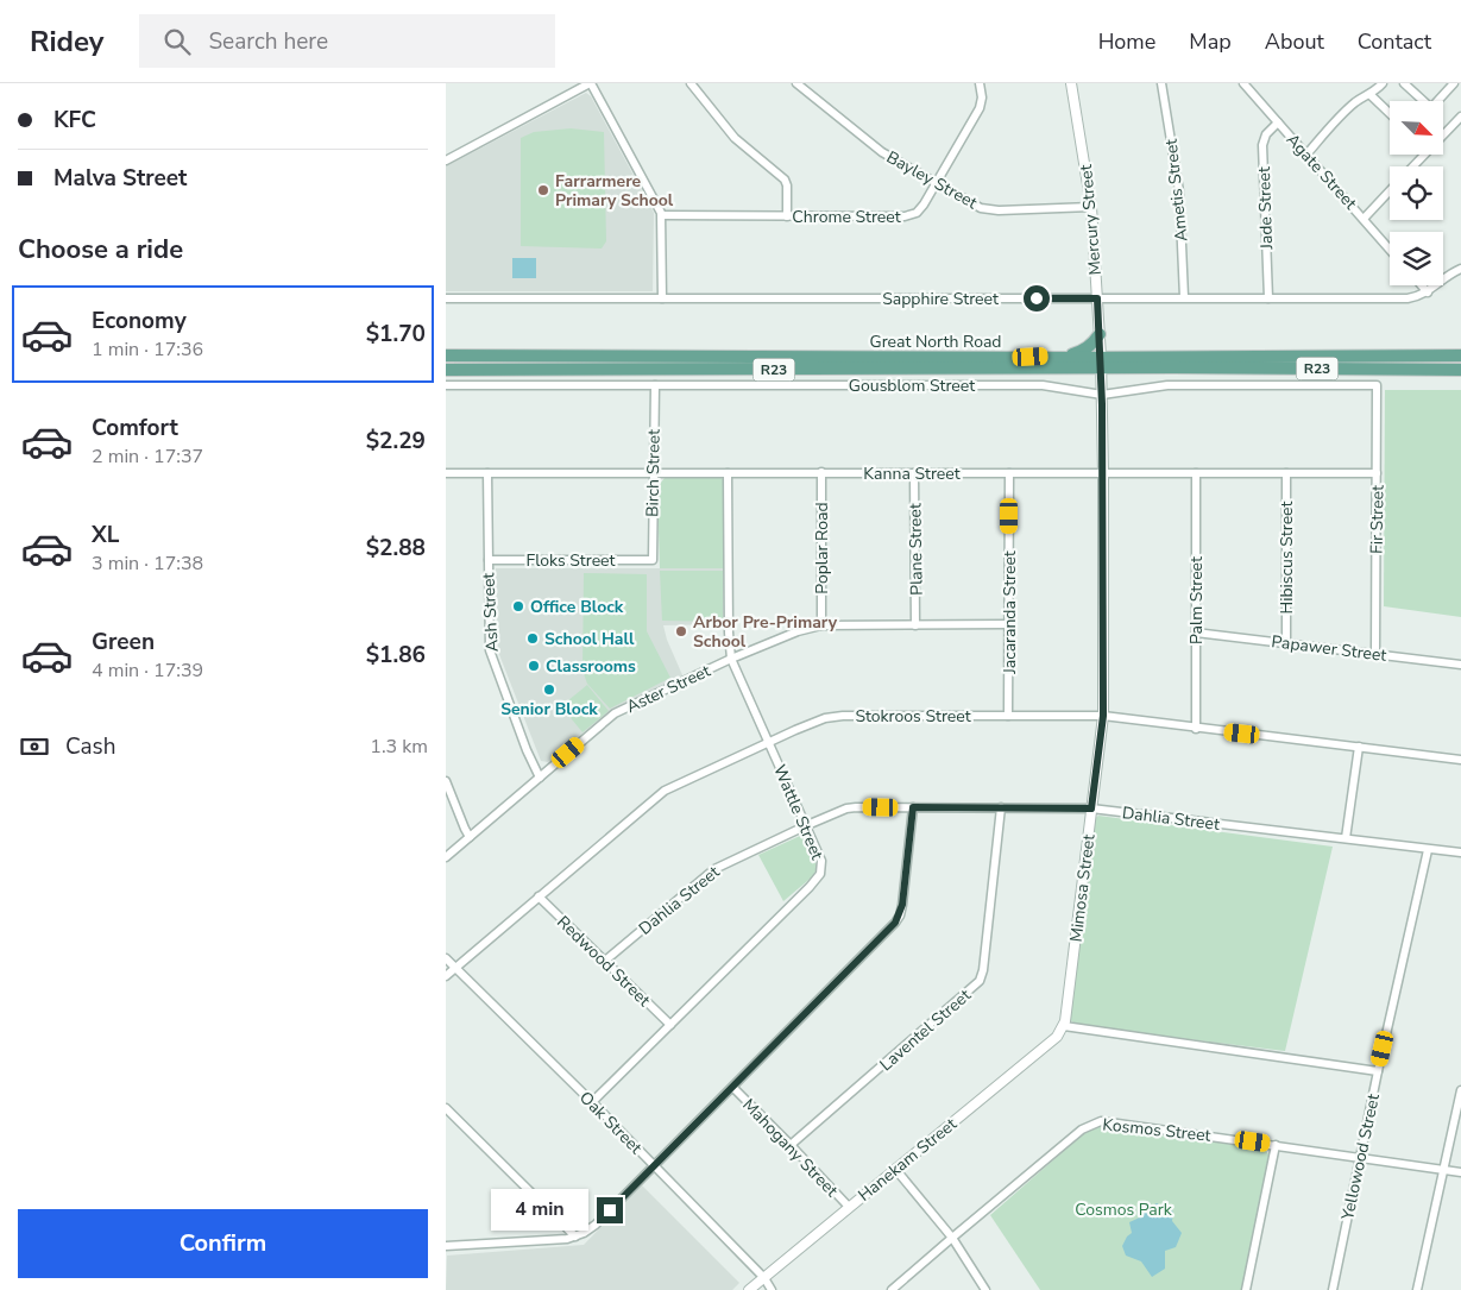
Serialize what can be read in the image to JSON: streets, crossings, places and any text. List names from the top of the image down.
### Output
{
  "streets": {
    "main road": ["Great North Road", "R23"],
    "street": [
      "Agate Street",
      "Bayley Street",
      "Ametis Street",
      "Jade Street",
      "Chrome Street",
      "Mercury Street",
      "Sapphire Street",
      "Gousblom Street",
      "Birch Street",
      "Kanna Street",
      "Fir Street",
      "Poplar Road",
      "Plane Street",
      "Hibiscus Street",
      "Floks Street",
      "Palm Street",
      "Ash Street",
      "Jacaranda Street",
      "Papawer Street",
      "Aster Street",
      "Stokroos Street",
      "Wattle Street",
      "Dahlia Street",
      "Mimosa Street",
      "Redwood Street",
      "Laventel Street",
      "Oak Street",
      "Kosmos Street",
      "Mahogany Street",
      "Yellowood Street",
      "Hanekam Street"
    ]
  },
  "crossings": [
    ["Agate Street", "Jade Street"],
    ["Bayley Street", "Chrome Street"],
    ["Bayley Street", "Mercury Street"],
    ["Ametis Street", "Sapphire Street"],
    ["Jade Street", "Sapphire Street"],
    ["Mercury Street", "Sapphire Street"],
    ["Mercury Street", "Great North Road"],
    ["Mercury Street", "Mimosa Street"],
    ["Great North Road", "Mimosa Street"],
    ["Gousblom Street", "Birch Street"],
    ["Gousblom Street", "Fir Street"],
    ["Gousblom Street", "Mimosa Street"],
    ["Birch Street", "Kanna Street"],
    ["Birch Street", "Floks Street"],
    ["Kanna Street", "Fir Street"],
    ["Kanna Street", "Poplar Road"],
    ["Kanna Street", "Plane Street"],
    ["Kanna Street", "Hibiscus Street"],
    ["Kanna Street", "Palm Street"],
    ["Kanna Street", "Ash Street"],
    ["Kanna Street", "Jacaranda Street"],
    ["Kanna Street", "Wattle Street"],
    ["Kanna Street", "Mimosa Street"],
    ["Fir Street", "Papawer Street"],
    ["Poplar Road", "Aster Street"],
    ["Plane Street", "Aster Street"],
    ["Hibiscus Street", "Papawer Street"],
    ["Floks Street", "Ash Street"],
    ["Palm Street", "Papawer Street"],
    ["Palm Street", "Stokroos Street"],
    ["Ash Street", "Aster Street"],
    ["Jacaranda Street", "Aster Street"],
    ["Jacaranda Street", "Stokroos Street"],
    ["Aster Street", "Wattle Street"],
    ["Stokroos Street", "Wattle Street"],
    ["Stokroos Street", "Mimosa Street"],
    ["Stokroos Street", "Redwood Street"],
    ["Stokroos Street", "Oak Street"],
    ["Wattle Street", "Dahlia Street"],
    ["Wattle Street", "Redwood Street"],
    ["Wattle Street", "Oak Street"],
    ["Dahlia Street", "Mimosa Street"],
    ["Dahlia Street", "Redwood Street"],
    ["Dahlia Street", "Laventel Street"],
    ["Dahlia Street", "Yellowood Street"],
    ["Mimosa Street", "Hanekam Street"],
    ["Laventel Street", "Mahogany Street"],
    ["Oak Street", "Hanekam Street"],
    ["Kosmos Street", "Yellowood Street"],
    ["Mahogany Street", "Hanekam Street"]
  ],
  "parks": ["Cosmos Park"],
  "places": [
    "Farrarmere Primary School",
    "Office Block",
    "Arbor Pre-Primary School",
    "School Hall",
    "Classrooms",
    "Senior Block"
  ],
  "north": "bottom right",
  "page": {
    "header": "Ridey",
    "search": "Search here",
    "nav": [
      "Home",
      "Map",
      "About",
      "Contact"
    ],
    "banner": ["KFC", "Malva Street"],
    "heading": "Choose a ride",
    "list": [
      {
        "name": "Economy",
        "note": "1 min · 17:36",
        "value": "$1.70"
      },
      {
        "name": "Comfort",
        "note": "2 min · 17:37",
        "value": "$2.29"
      },
      {
        "name": "XL",
        "note": "3 min · 17:38",
        "value": "$2.88"
      },
      {
        "name": "Green",
        "note": "4 min · 17:39",
        "value": "$1.86"
      }
    ],
    "pay": ["Cash", "1.3 km"],
    "bubble": "4 min",
    "buttons": "Confirm"
  }
}
